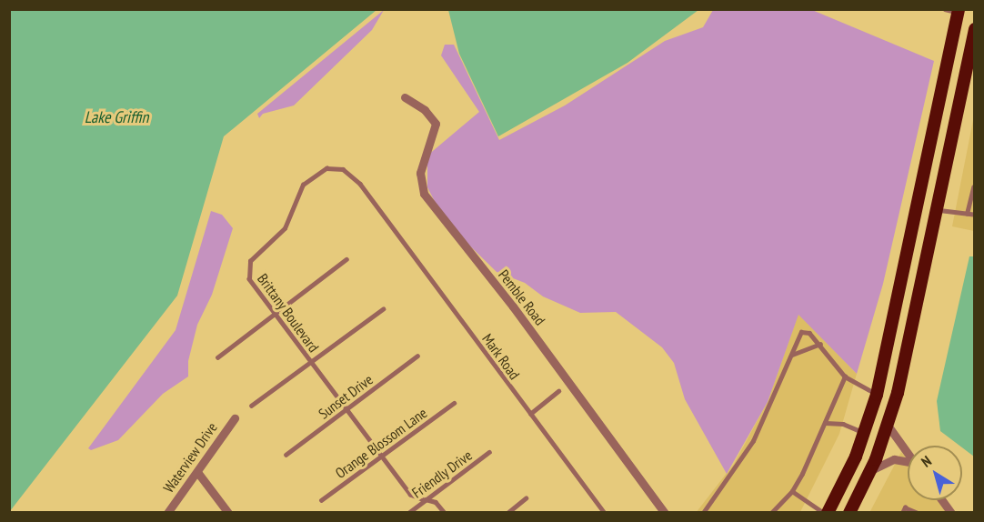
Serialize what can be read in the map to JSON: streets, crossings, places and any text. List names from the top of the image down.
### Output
{
  "streets": {
    "street": ["Pemble Road", "Waterview Drive"],
    "lane": [
      "Brittany Boulevard",
      "Mark Road",
      "Sunset Drive",
      "Orange Blossom Lane",
      "Friendly Drive"
    ]
  },
  "crossings": [
    ["Brittany Boulevard", "Mark Road"],
    ["Brittany Boulevard", "Sunset Drive"],
    ["Brittany Boulevard", "Orange Blossom Lane"],
    ["Brittany Boulevard", "Friendly Drive"]
  ],
  "water": ["Lake Griffin"],
  "north": "top left"
}
